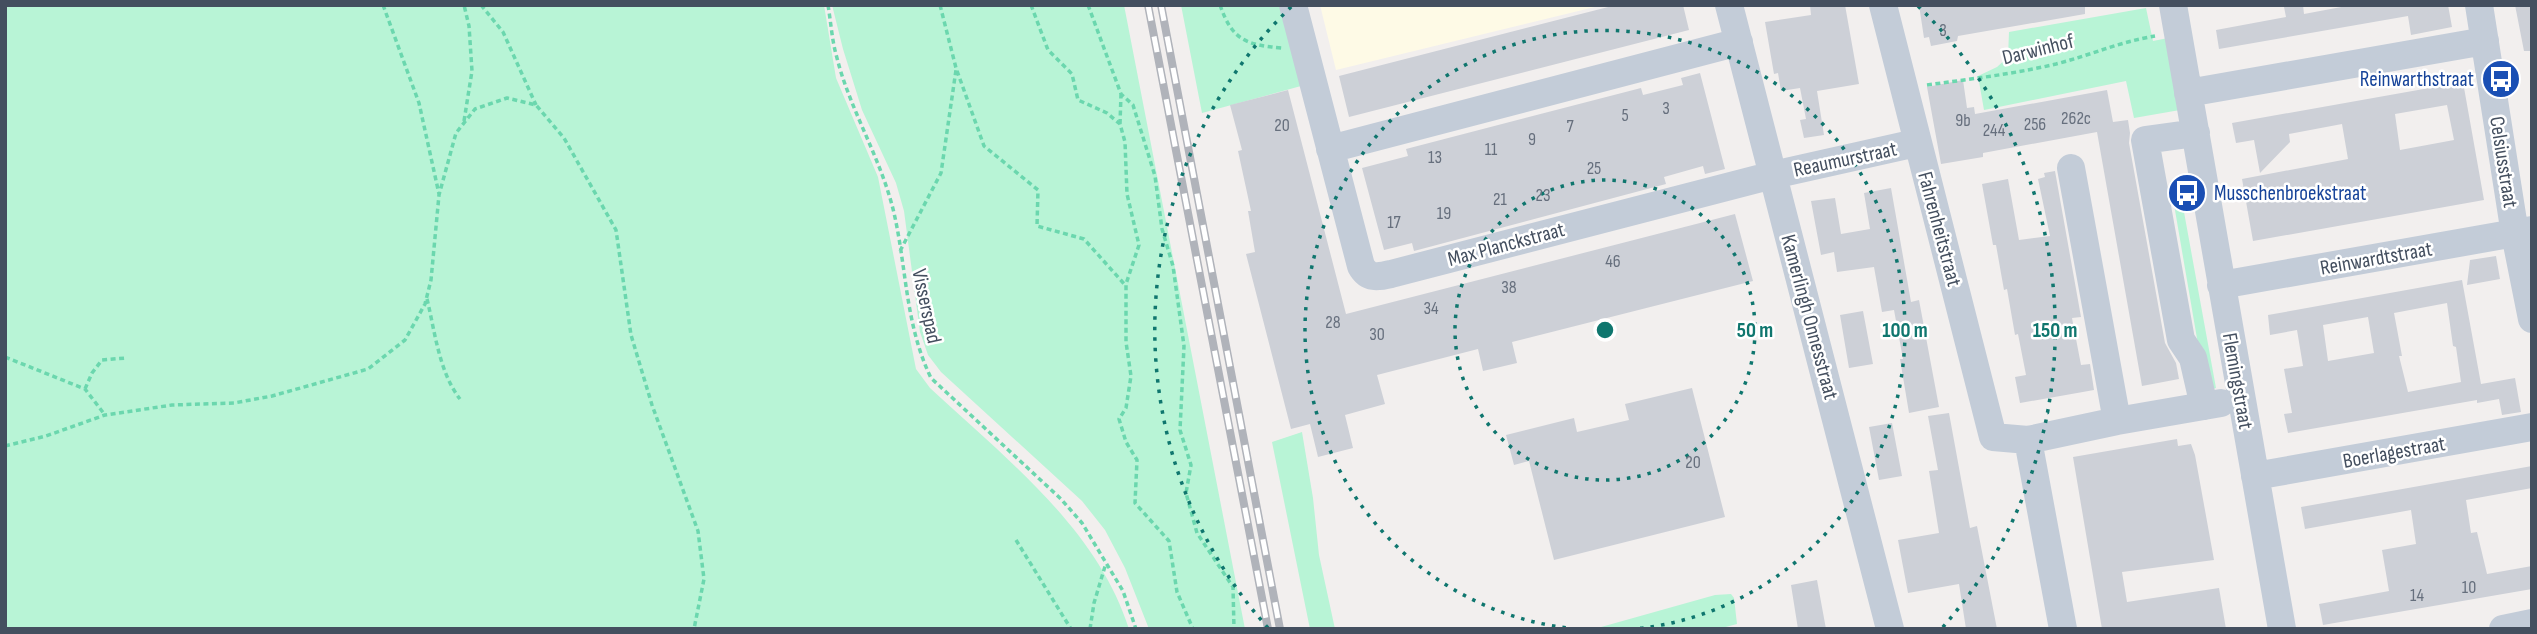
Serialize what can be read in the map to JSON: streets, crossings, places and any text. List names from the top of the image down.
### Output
{
  "streets": {
    "street": [
      "Reaumurstraat",
      "Celsiusstraat",
      "Fahrenheitstraat",
      "Max Planckstraat",
      "Reinwardtstraat",
      "Kamerlingh Onnesstraat",
      "Flemingstraat",
      "Boerlagestraat"
    ],
    "path": ["Darwinhof", "Visserspad"]
  },
  "crossings": [
    ["Darwinhof", "Fahrenheitstraat"],
    ["Darwinhof", "Flemingstraat"],
    ["Reaumurstraat", "Fahrenheitstraat"],
    ["Reaumurstraat", "Max Planckstraat"],
    ["Reaumurstraat", "Kamerlingh Onnesstraat"],
    ["Celsiusstraat", "Reinwardtstraat"],
    ["Max Planckstraat", "Kamerlingh Onnesstraat"],
    ["Reinwardtstraat", "Flemingstraat"],
    ["Flemingstraat", "Boerlagestraat"]
  ],
  "places": {
    "bus stop": ["Reinwarthstraat", "Musschenbroekstraat"]
  },
  "house_numbers": [
    "3",
    "3",
    "5",
    "262c",
    "9b",
    "256",
    "20",
    "7",
    "244",
    "9",
    "11",
    "13",
    "25",
    "23",
    "21",
    "19",
    "17",
    "46",
    "38",
    "34",
    "28",
    "30",
    "20",
    "10",
    "14"
  ],
  "rings": ["50 m", "100 m", "150 m"]
}
